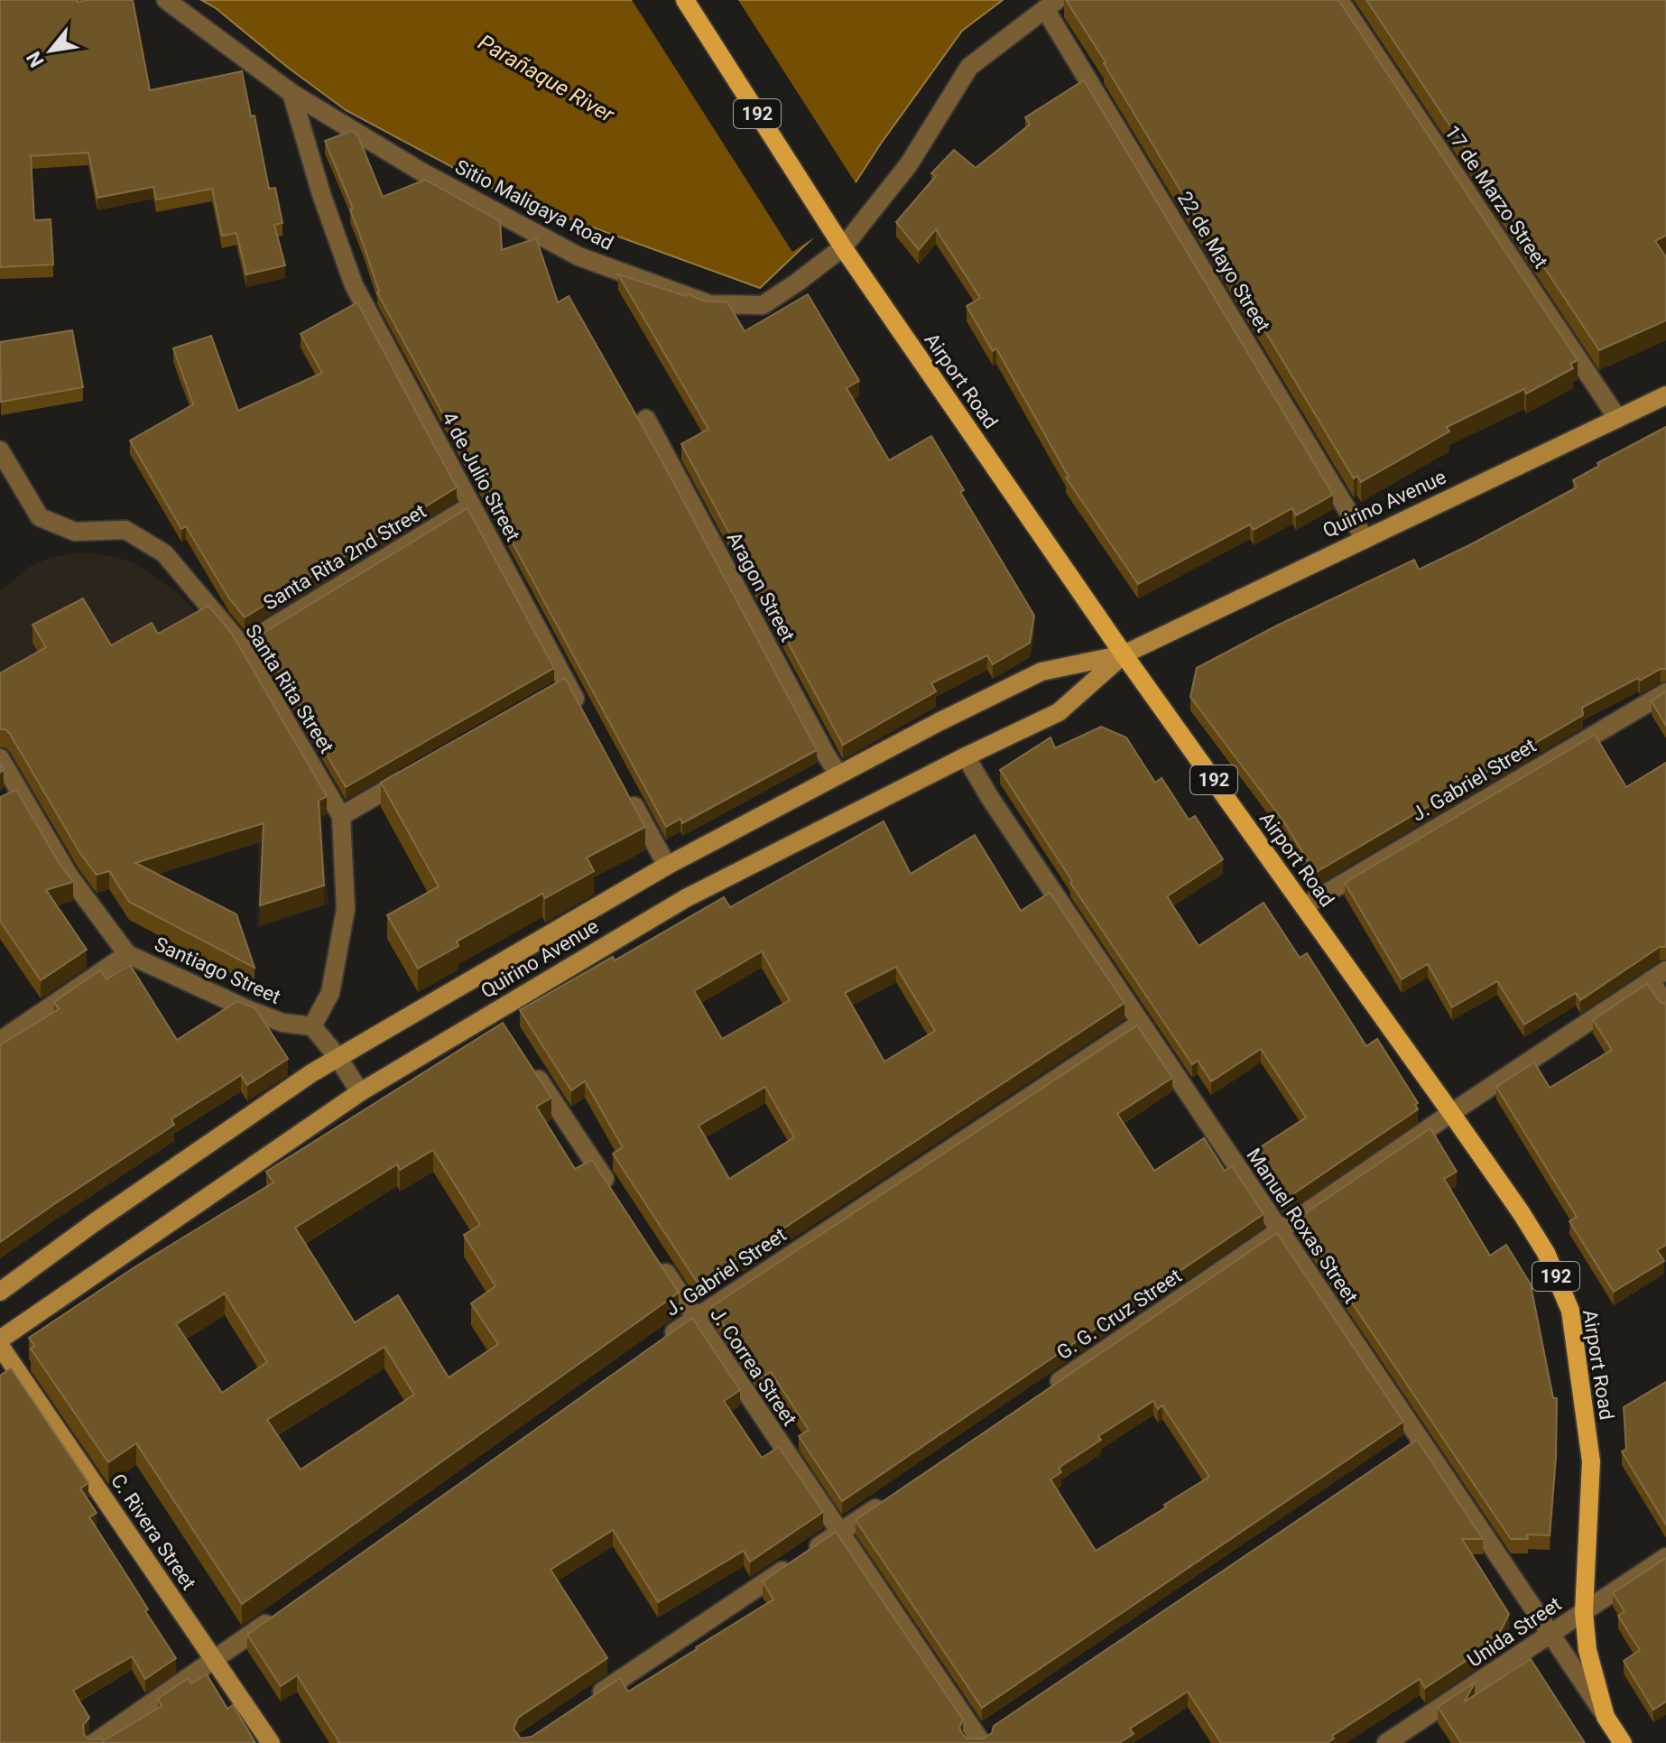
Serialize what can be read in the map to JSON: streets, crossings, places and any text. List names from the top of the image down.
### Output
{
  "streets": {
    "main road": [
      "192",
      "Airport Road",
      "Quirino Avenue",
      "C. Rivera Street"
    ],
    "street": [
      "17 de Marzo Street",
      "Sitio Maligaya Road",
      "22 de Mayo Street",
      "4 de Julio Street",
      "Santa Rita 2nd Street",
      "Aragon Street",
      "Santa Rita Street",
      "J. Gabriel Street",
      "Santiago Street",
      "Manuel Roxas Street",
      "G. G. Cruz Street",
      "J. Correa Street",
      "Unida Street"
    ]
  },
  "crossings": [
    ["17 de Marzo Street", "Quirino Avenue"],
    ["Sitio Maligaya Road", "22 de Mayo Street"],
    ["Sitio Maligaya Road", "Airport Road"],
    ["Sitio Maligaya Road", "4 de Julio Street"],
    ["22 de Mayo Street", "Quirino Avenue"],
    ["Airport Road", "Quirino Avenue"],
    ["Airport Road", "J. Gabriel Street"],
    ["Airport Road", "Manuel Roxas Street"],
    ["Airport Road", "G. G. Cruz Street"],
    ["Airport Road", "Unida Street"],
    ["4 de Julio Street", "Santa Rita 2nd Street"],
    ["Quirino Avenue", "Aragon Street"],
    ["Quirino Avenue", "Manuel Roxas Street"],
    ["Santa Rita 2nd Street", "Santa Rita Street"],
    ["Santa Rita Street", "Santiago Street"],
    ["J. Gabriel Street", "Manuel Roxas Street"],
    ["J. Gabriel Street", "J. Correa Street"],
    ["Manuel Roxas Street", "G. G. Cruz Street"],
    ["Manuel Roxas Street", "Unida Street"]
  ],
  "water": ["Parañaque River"],
  "north": "bottom left"
}
